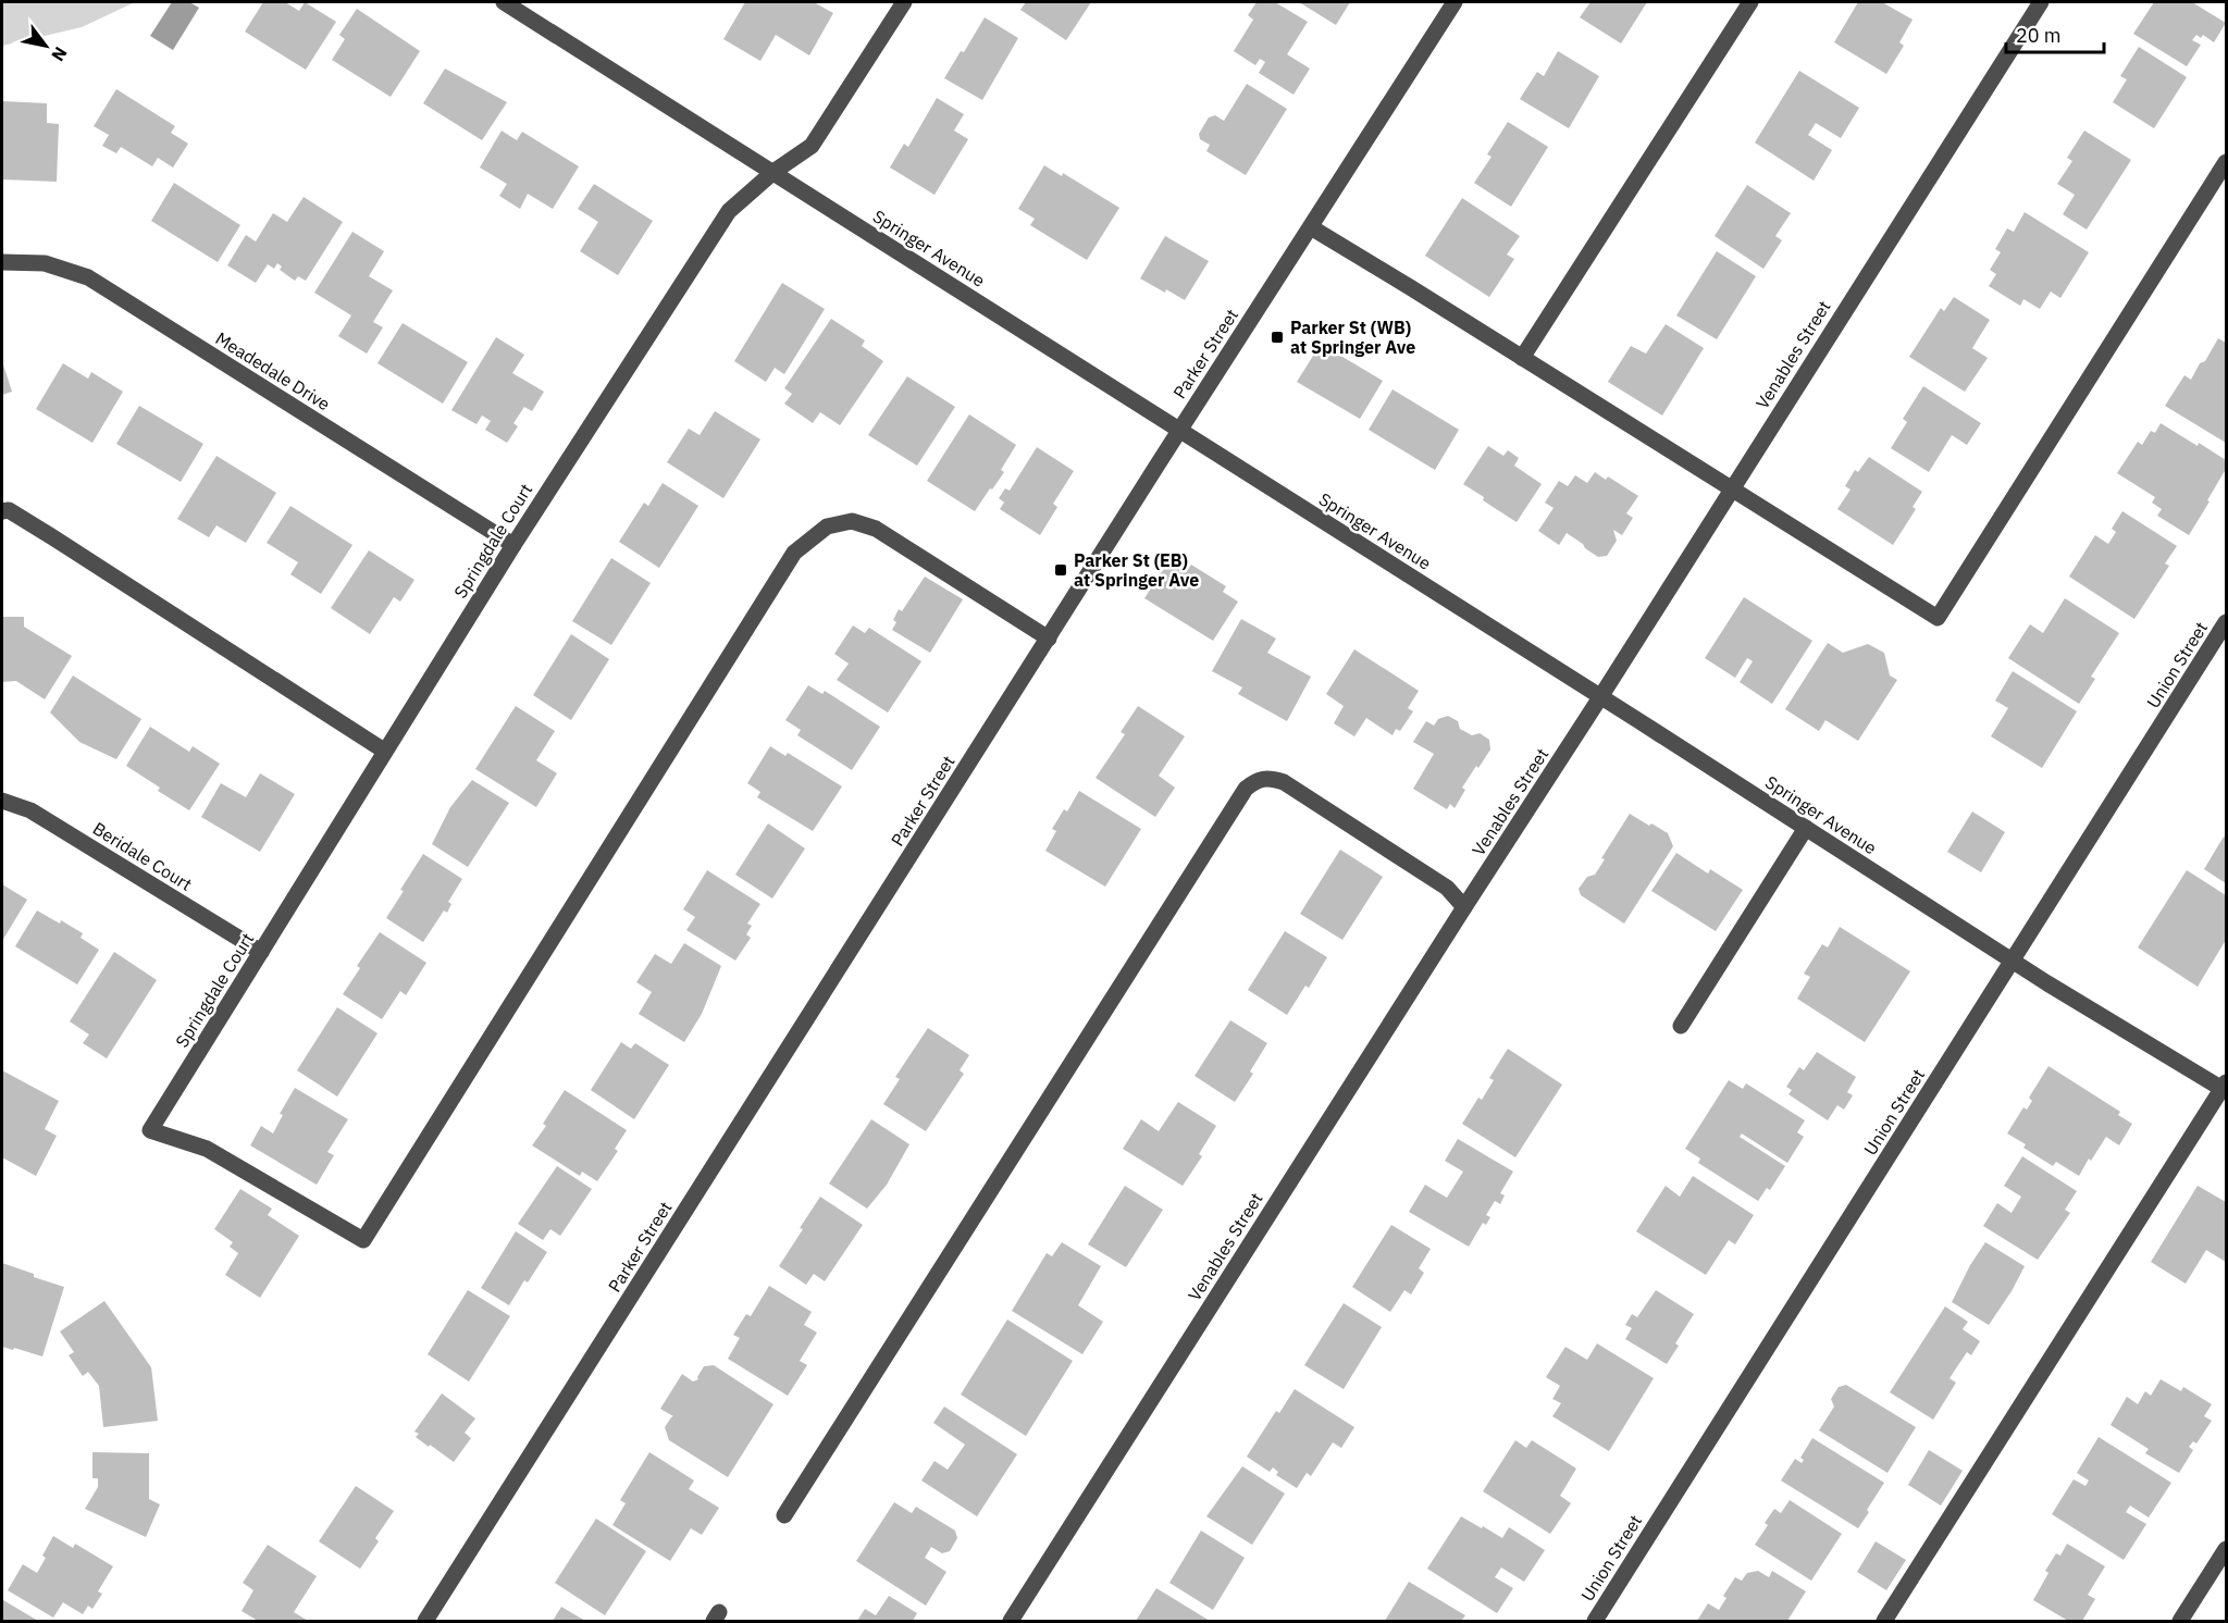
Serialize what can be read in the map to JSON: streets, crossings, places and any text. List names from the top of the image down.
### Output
{
  "streets": {
    "street": [
      "Springer Avenue",
      "Parker Street",
      "Venables Street",
      "Meadedale Drive",
      "Springdale Court",
      "Union Street",
      "Beridale Court"
    ]
  },
  "crossings": [
    ["Springer Avenue", "Parker Street"],
    ["Springer Avenue", "Venables Street"],
    ["Springer Avenue", "Springdale Court"],
    ["Springer Avenue", "Union Street"],
    ["Parker Street", "Springdale Court"],
    ["Meadedale Drive", "Springdale Court"],
    ["Springdale Court", "Beridale Court"]
  ],
  "places": {
    "transit": ["Parker St (WB) at Springer Ave", "Parker St (EB) at Springer Ave"]
  },
  "scale_bar": "20 m",
  "north": "bottom right"
}
